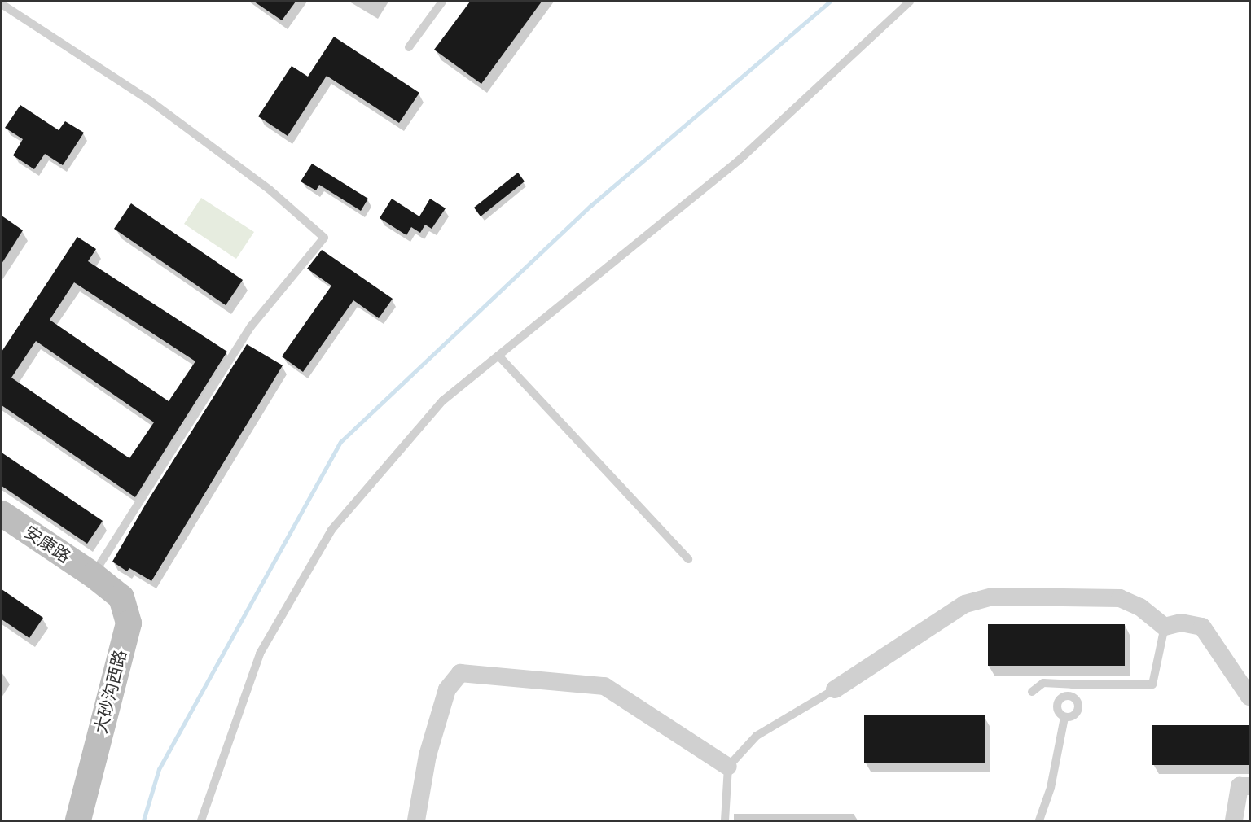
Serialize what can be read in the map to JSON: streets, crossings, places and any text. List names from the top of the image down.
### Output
{
  "streets": {
    "street": ["安康路", "大砂沟西路"]
  },
  "crossings": [
    ["安康路", "大砂沟西路"]
  ]
}
